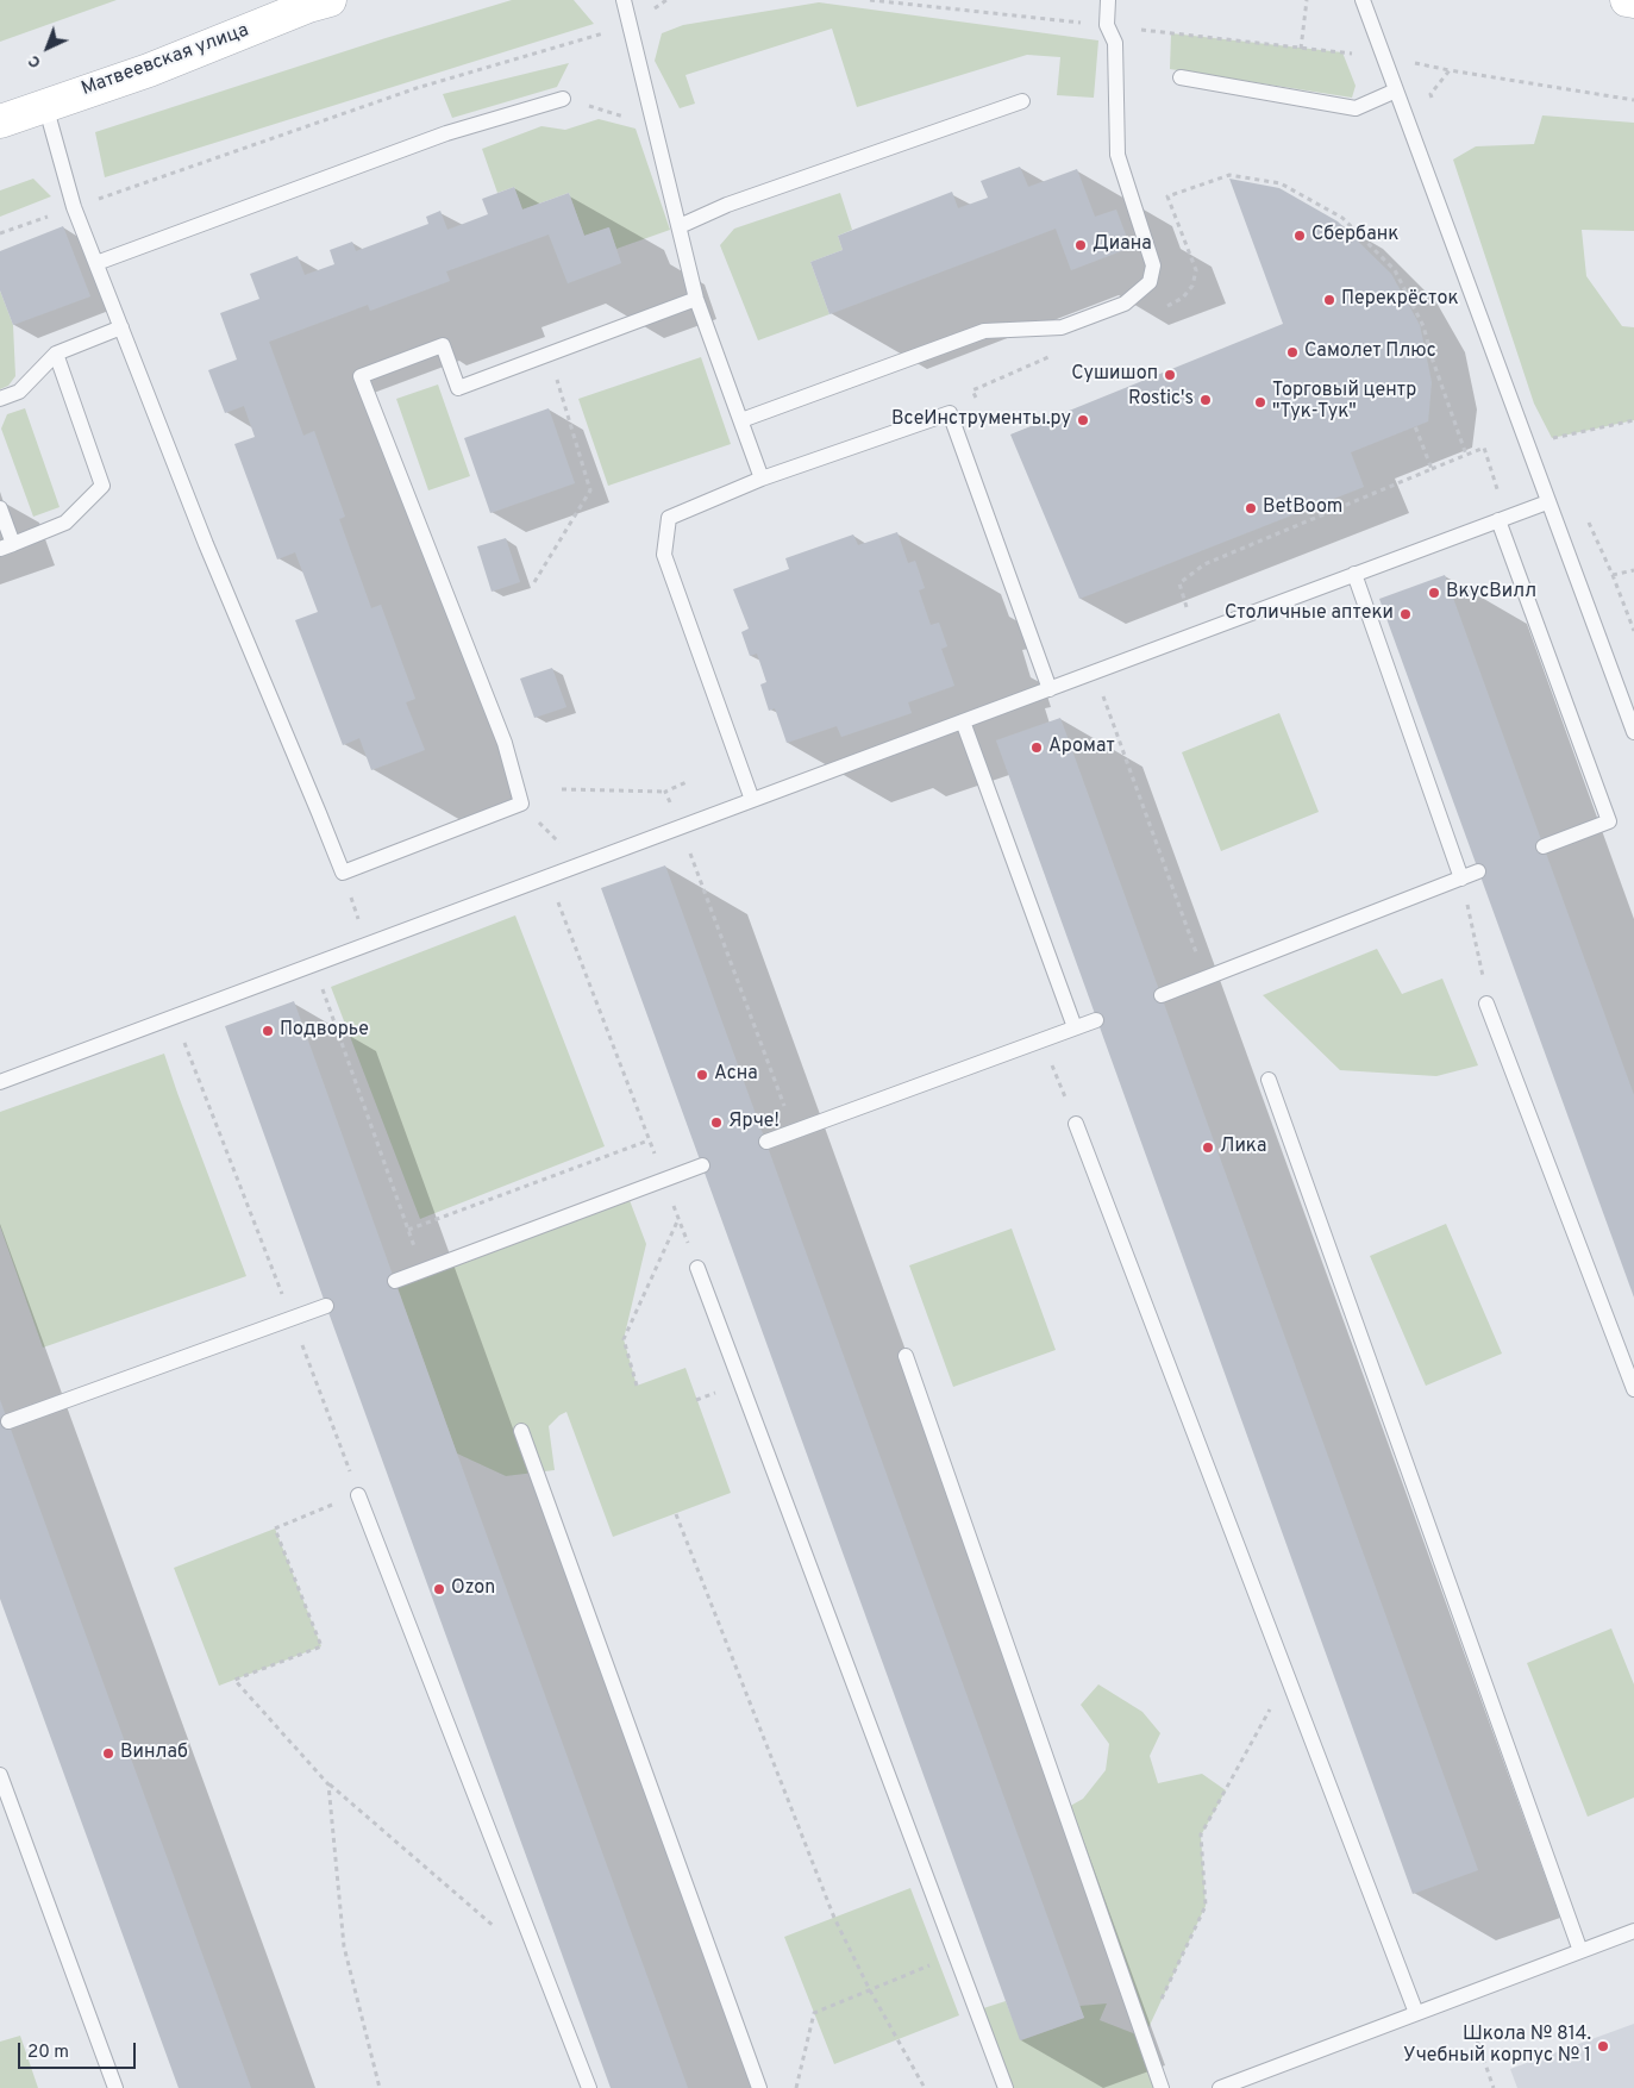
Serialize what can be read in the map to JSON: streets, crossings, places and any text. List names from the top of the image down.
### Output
{
  "streets": {
    "street": ["Матвеевская улица"]
  },
  "places": [
    "Сбербанк",
    "Диана",
    "Перекрёсток",
    "Самолет Плюс",
    "Сушишоп",
    "Rostic's",
    "Торговый центр \"Тук-Тук\"",
    "ВсеИнструменты.ру",
    "BetBoom",
    "ВкусВилл",
    "Столичные аптеки",
    "Аромат",
    "Подворье",
    "Асна",
    "Ярче!",
    "Лика",
    "Ozon",
    "Винлаб",
    "Школа № 814. Учебный корпус № 1"
  ],
  "scale_bar": "20 m",
  "north": "bottom left"
}
